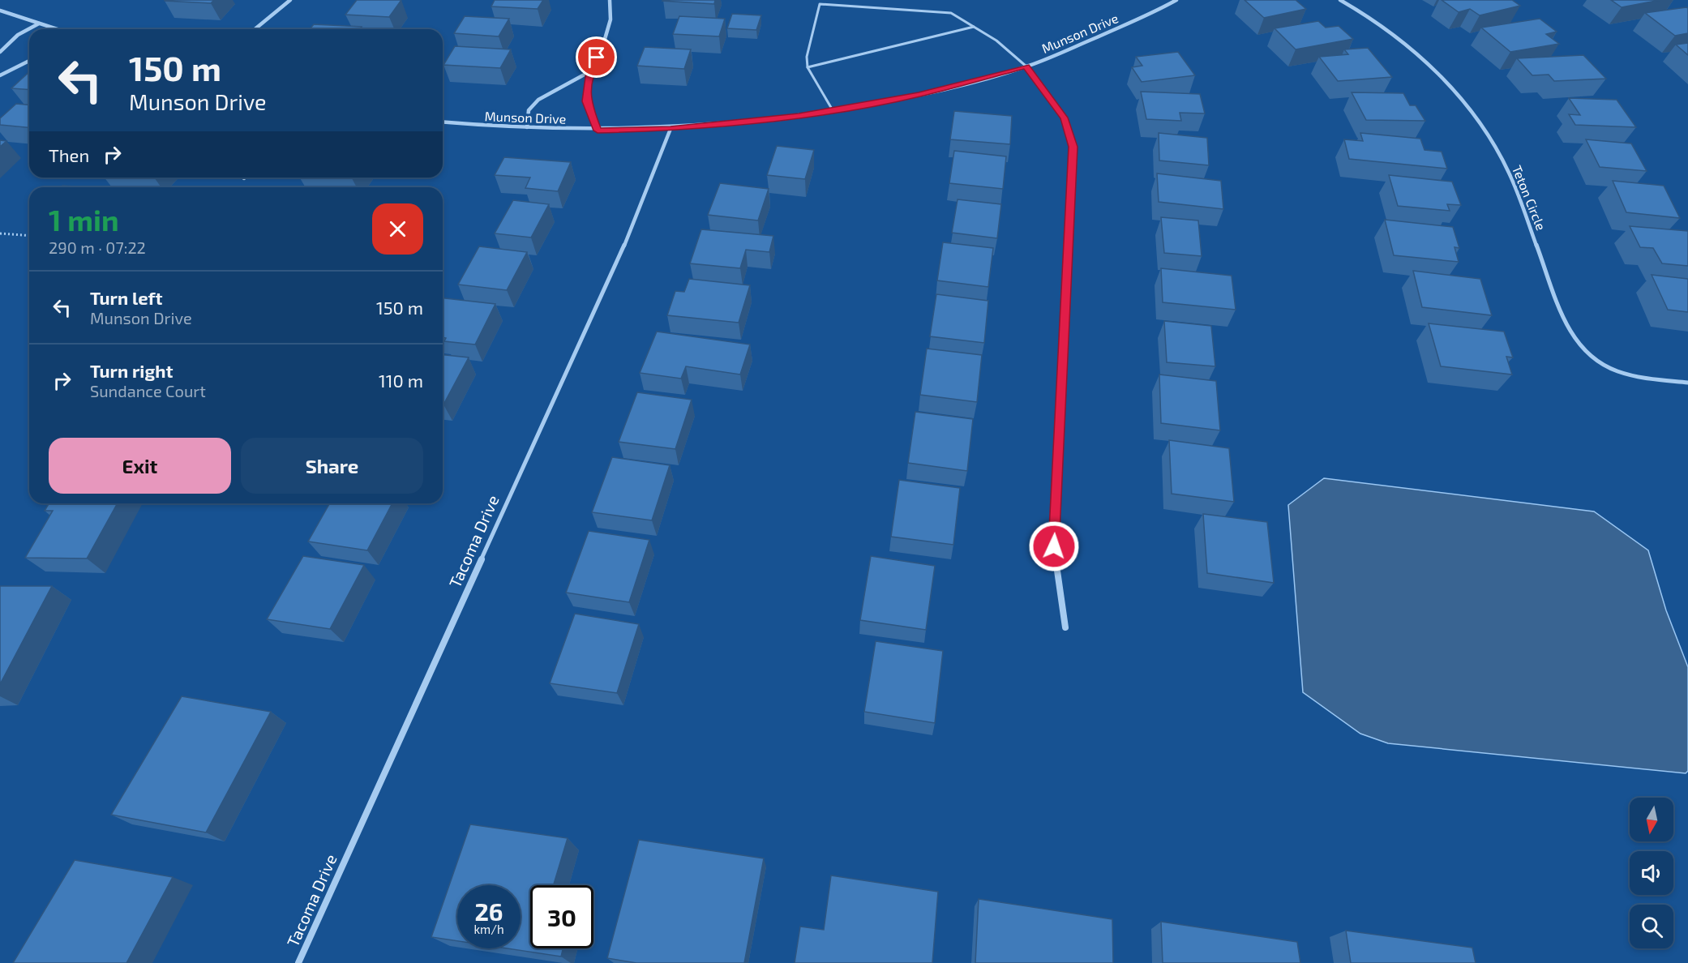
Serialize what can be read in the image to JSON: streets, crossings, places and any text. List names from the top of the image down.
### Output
{
  "streets": {
    "street": ["Munson Drive", "Teton Circle", "Tacoma Drive"]
  },
  "crossings": [
    ["Munson Drive", "Tacoma Drive"]
  ],
  "north": "bottom",
  "page": {
    "turn": ["150 m", "Munson Drive"],
    "then": "Then",
    "heading": ["1 min", "290 m · 07:22"],
    "list": [
      {
        "name": "Turn left",
        "note": "Munson Drive",
        "value": "150 m"
      },
      {
        "name": "Turn right",
        "note": "Sundance Court",
        "value": "110 m"
      }
    ],
    "buttons": ["Exit", "Share"],
    "speed": "26 km/h",
    "limit": "30"
  }
}
